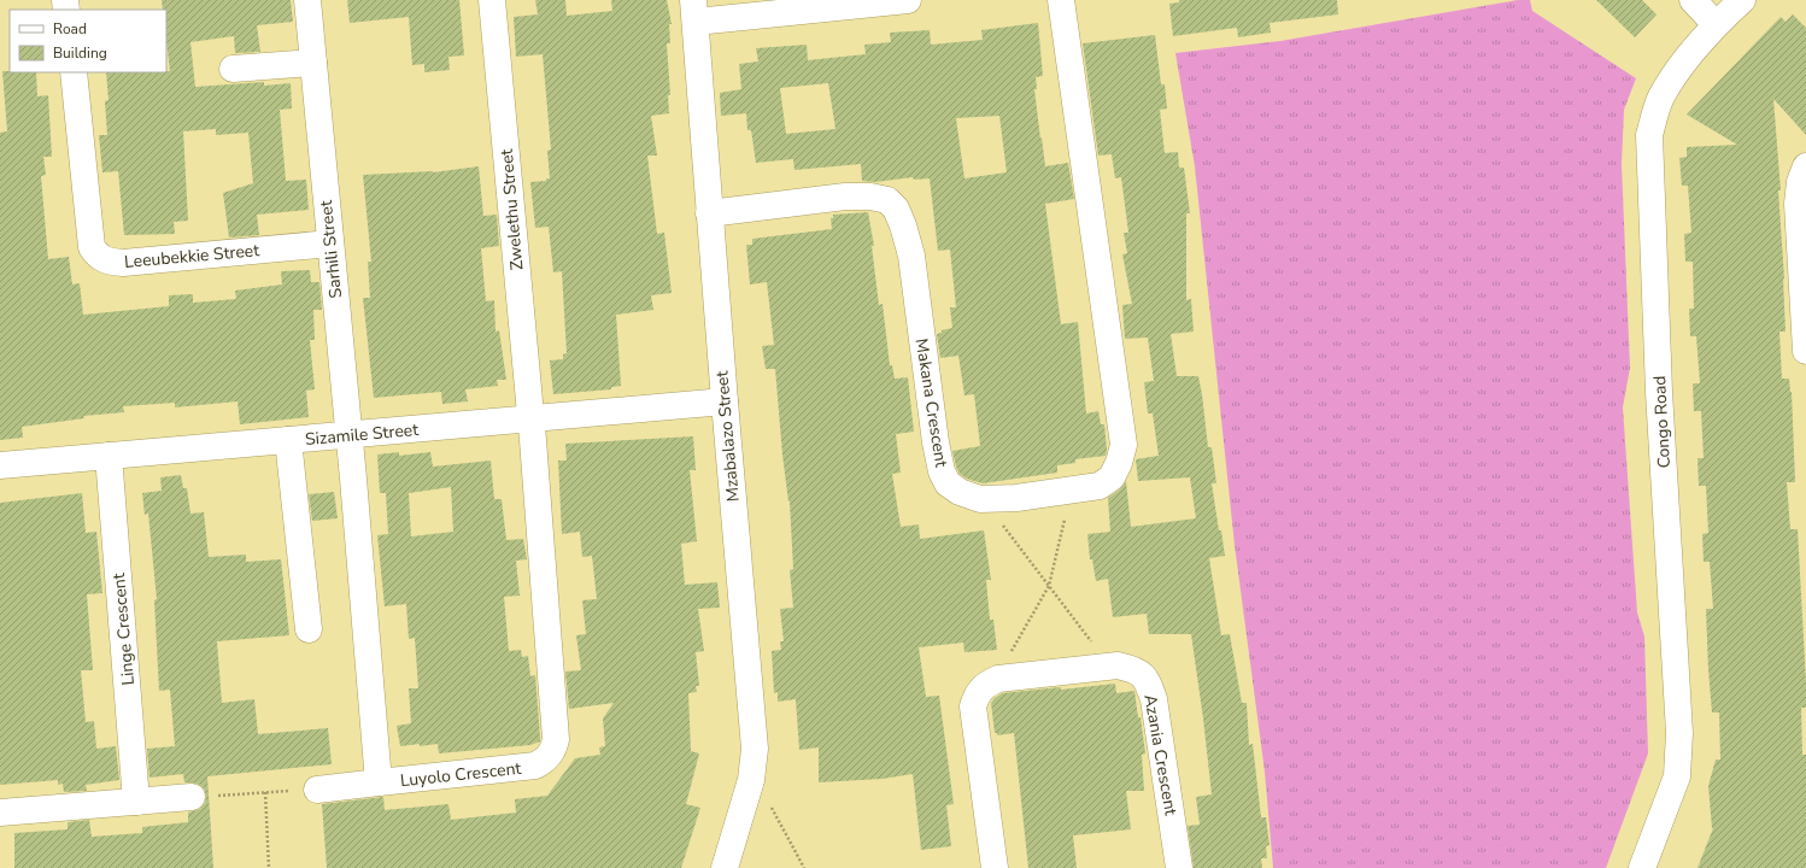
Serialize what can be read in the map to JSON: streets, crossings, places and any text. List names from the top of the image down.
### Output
{
  "streets": {
    "street": [
      "Zwelethu Street",
      "Sarhili Street",
      "Leeubekkie Street",
      "Makana Crescent",
      "Congo Road",
      "Sizamile Street",
      "Mzabalazo Street",
      "Linge Crescent",
      "Azania Crescent",
      "Luyolo Crescent"
    ]
  },
  "crossings": [
    ["Zwelethu Street", "Sizamile Street"],
    ["Zwelethu Street", "Luyolo Crescent"],
    ["Sarhili Street", "Leeubekkie Street"],
    ["Sarhili Street", "Sizamile Street"],
    ["Sarhili Street", "Luyolo Crescent"],
    ["Makana Crescent", "Mzabalazo Street"],
    ["Sizamile Street", "Mzabalazo Street"],
    ["Sizamile Street", "Linge Crescent"],
    ["Sizamile Street", "Luyolo Crescent"]
  ],
  "legend": ["Road", "Building"]
}
